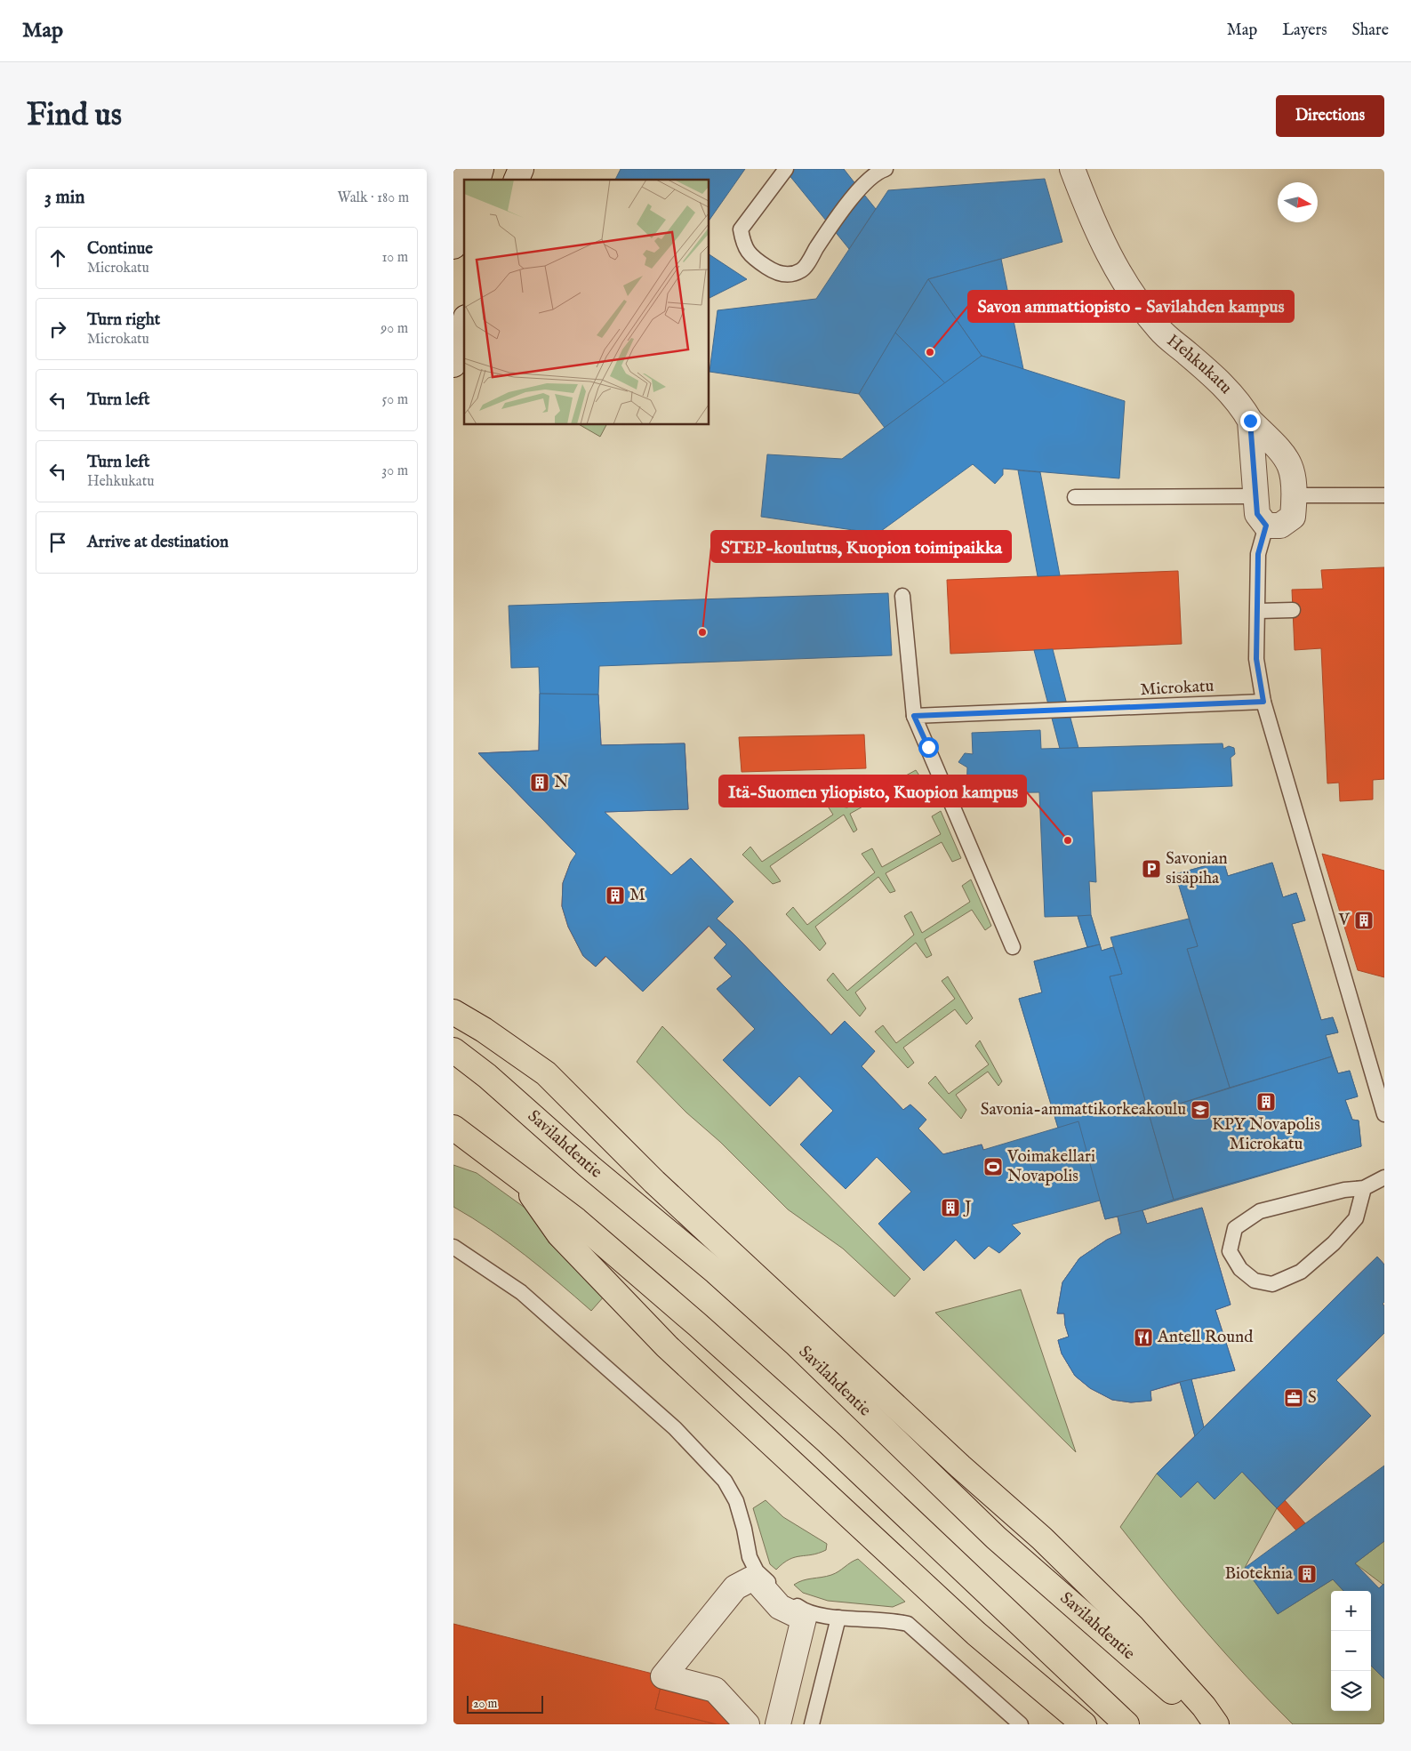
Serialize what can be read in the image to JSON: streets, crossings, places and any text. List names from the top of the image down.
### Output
{
  "streets": {
    "main road": ["Savilahdentie"],
    "street": ["Hehkukatu"],
    "lane": ["Microkatu"]
  },
  "places": {
    "other": ["Savon ammattiopisto - Savilahden kampus", "STEP-koulutus, Kuopion toimipaikka", "Itä-Suomen yliopisto, Kuopion kampus"],
    "building": [
      "N",
      "M",
      "V",
      "KPY Novapolis Microkatu",
      "J",
      "Bioteknia"
    ],
    "parking": ["Savonian sisäpiha"],
    "school or university": ["Savonia-ammattikorkeakoulu"],
    "sports": ["Voimakellari Novapolis"],
    "restaurant": ["Antell Round"],
    "office": ["S"]
  },
  "scale_bar": "20 m",
  "north": "right",
  "page": {
    "header": "Map",
    "nav": ["Map", "Layers", "Share"],
    "buttons": "Directions",
    "title": "Find us",
    "heading": ["3 min", "Walk · 180 m"],
    "list": [
      ["Continue", "Microkatu", "10 m"],
      ["Turn right", "Microkatu", "90 m"],
      ["Turn left", "50 m"],
      ["Turn left", "Hehkukatu", "30 m"],
      "Arrive at destination"
    ],
    "map_buttons": ["+", "−"],
    "scale": "20 m"
  }
}
